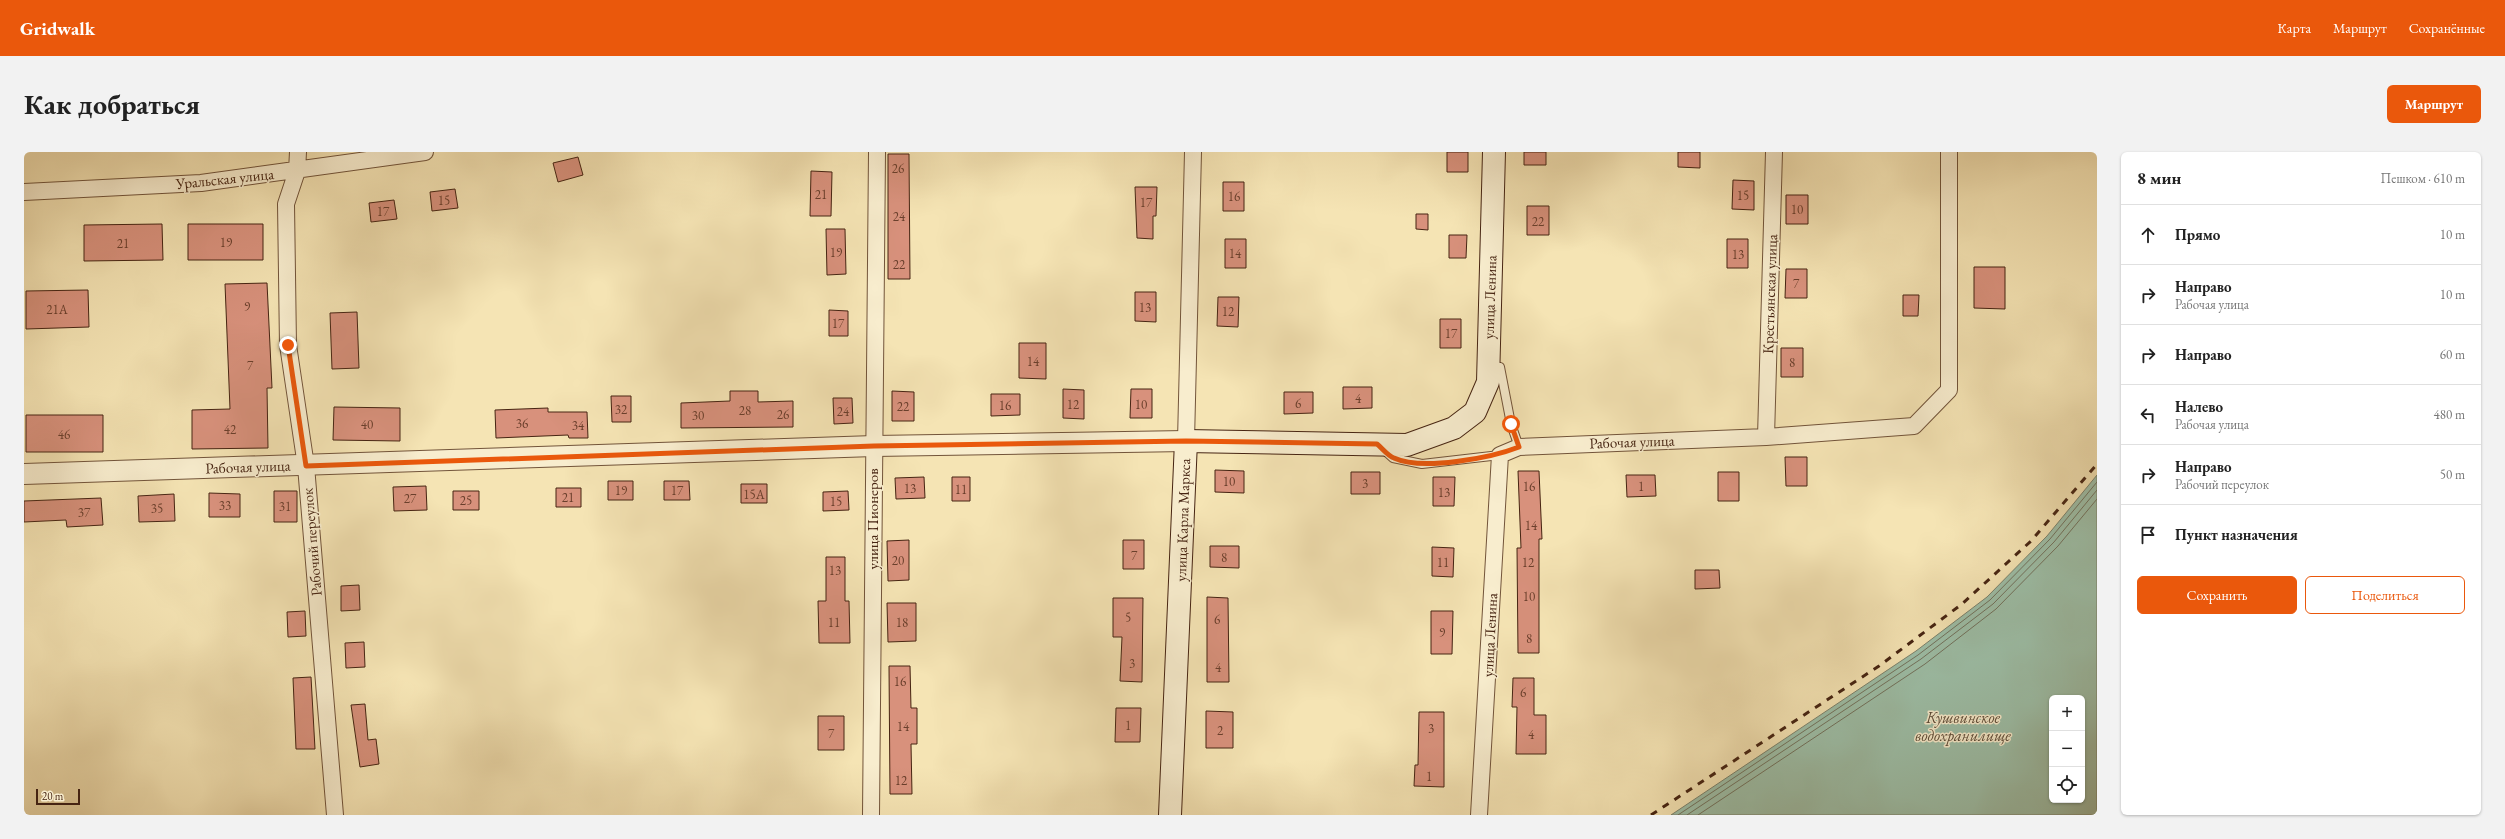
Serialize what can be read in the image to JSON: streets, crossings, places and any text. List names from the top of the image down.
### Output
{
  "streets": {
    "main road": ["улица Ленина", "Рабочая улица", "улица Карла Маркса"],
    "street": [
      "Уральская улица",
      "Крестьянская улица",
      "улица Пионеров",
      "Рабочий переулок"
    ]
  },
  "crossings": [
    ["Уральская улица", "Рабочий переулок"],
    ["Крестьянская улица", "Рабочая улица"],
    ["улица Ленина", "Рабочая улица"],
    ["Рабочая улица", "улица Пионеров"],
    ["Рабочая улица", "улица Карла Маркса"],
    ["Рабочая улица", "Рабочий переулок"]
  ],
  "water": ["Кушвинское водохранилище"],
  "house_numbers": [
    "26",
    "21",
    "15",
    "16",
    "15",
    "17",
    "10",
    "17",
    "24",
    "22",
    "19",
    "21",
    "19",
    "14",
    "13",
    "22",
    "7",
    "9",
    "13",
    "21А",
    "12",
    "17",
    "17",
    "14",
    "8",
    "7",
    "4",
    "6",
    "12",
    "10",
    "16",
    "22",
    "32",
    "28",
    "24",
    "26",
    "30",
    "36",
    "40",
    "34",
    "42",
    "46",
    "10",
    "3",
    "16",
    "1",
    "13",
    "11",
    "19",
    "17",
    "13",
    "15А",
    "21",
    "27",
    "25",
    "15",
    "33",
    "31",
    "35",
    "37",
    "14",
    "7",
    "8",
    "20",
    "11",
    "12",
    "13",
    "10",
    "5",
    "6",
    "11",
    "18",
    "9",
    "8",
    "3",
    "4",
    "16",
    "6",
    "1",
    "14",
    "3",
    "2",
    "7",
    "4",
    "1",
    "12"
  ],
  "scale_bar": "20 m",
  "page": {
    "header": "Gridwalk",
    "nav": ["Карта", "Маршрут", "Сохранённые"],
    "buttons": [
      "Маршрут",
      ["Сохранить", "Поделиться"]
    ],
    "title": "Как добраться",
    "heading": ["8 мин", "Пешком · 610 m"],
    "list": [
      ["Прямо", "10 m"],
      ["Направо", "Рабочая улица", "10 m"],
      ["Направо", "60 m"],
      ["Налево", "Рабочая улица", "480 m"],
      ["Направо", "Рабочий переулок", "50 m"],
      "Пункт назначения"
    ],
    "map_buttons": ["+", "−"],
    "scale": "20 m"
  }
}
